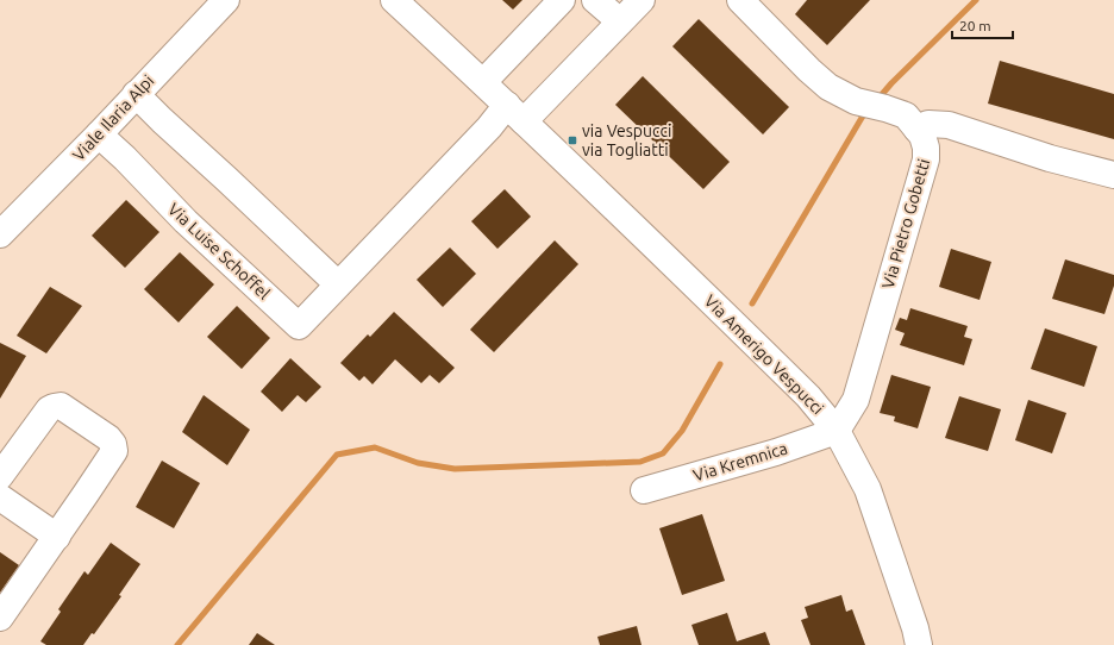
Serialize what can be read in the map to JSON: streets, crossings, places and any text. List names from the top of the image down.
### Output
{
  "streets": {
    "street": [
      "Viale Ilaria Alpi",
      "Via Pietro Gobetti",
      "Via Luise Schoffel",
      "Via Amerigo Vespucci",
      "Via Kremnica"
    ]
  },
  "crossings": [
    ["Viale Ilaria Alpi", "Via Luise Schoffel"],
    ["Via Pietro Gobetti", "Via Amerigo Vespucci"],
    ["Via Pietro Gobetti", "Via Kremnica"],
    ["Via Luise Schoffel", "Via Amerigo Vespucci"],
    ["Via Amerigo Vespucci", "Via Kremnica"]
  ],
  "places": {
    "transit": ["via Vespucci via Togliatti"]
  },
  "scale_bar": "20 m"
}
